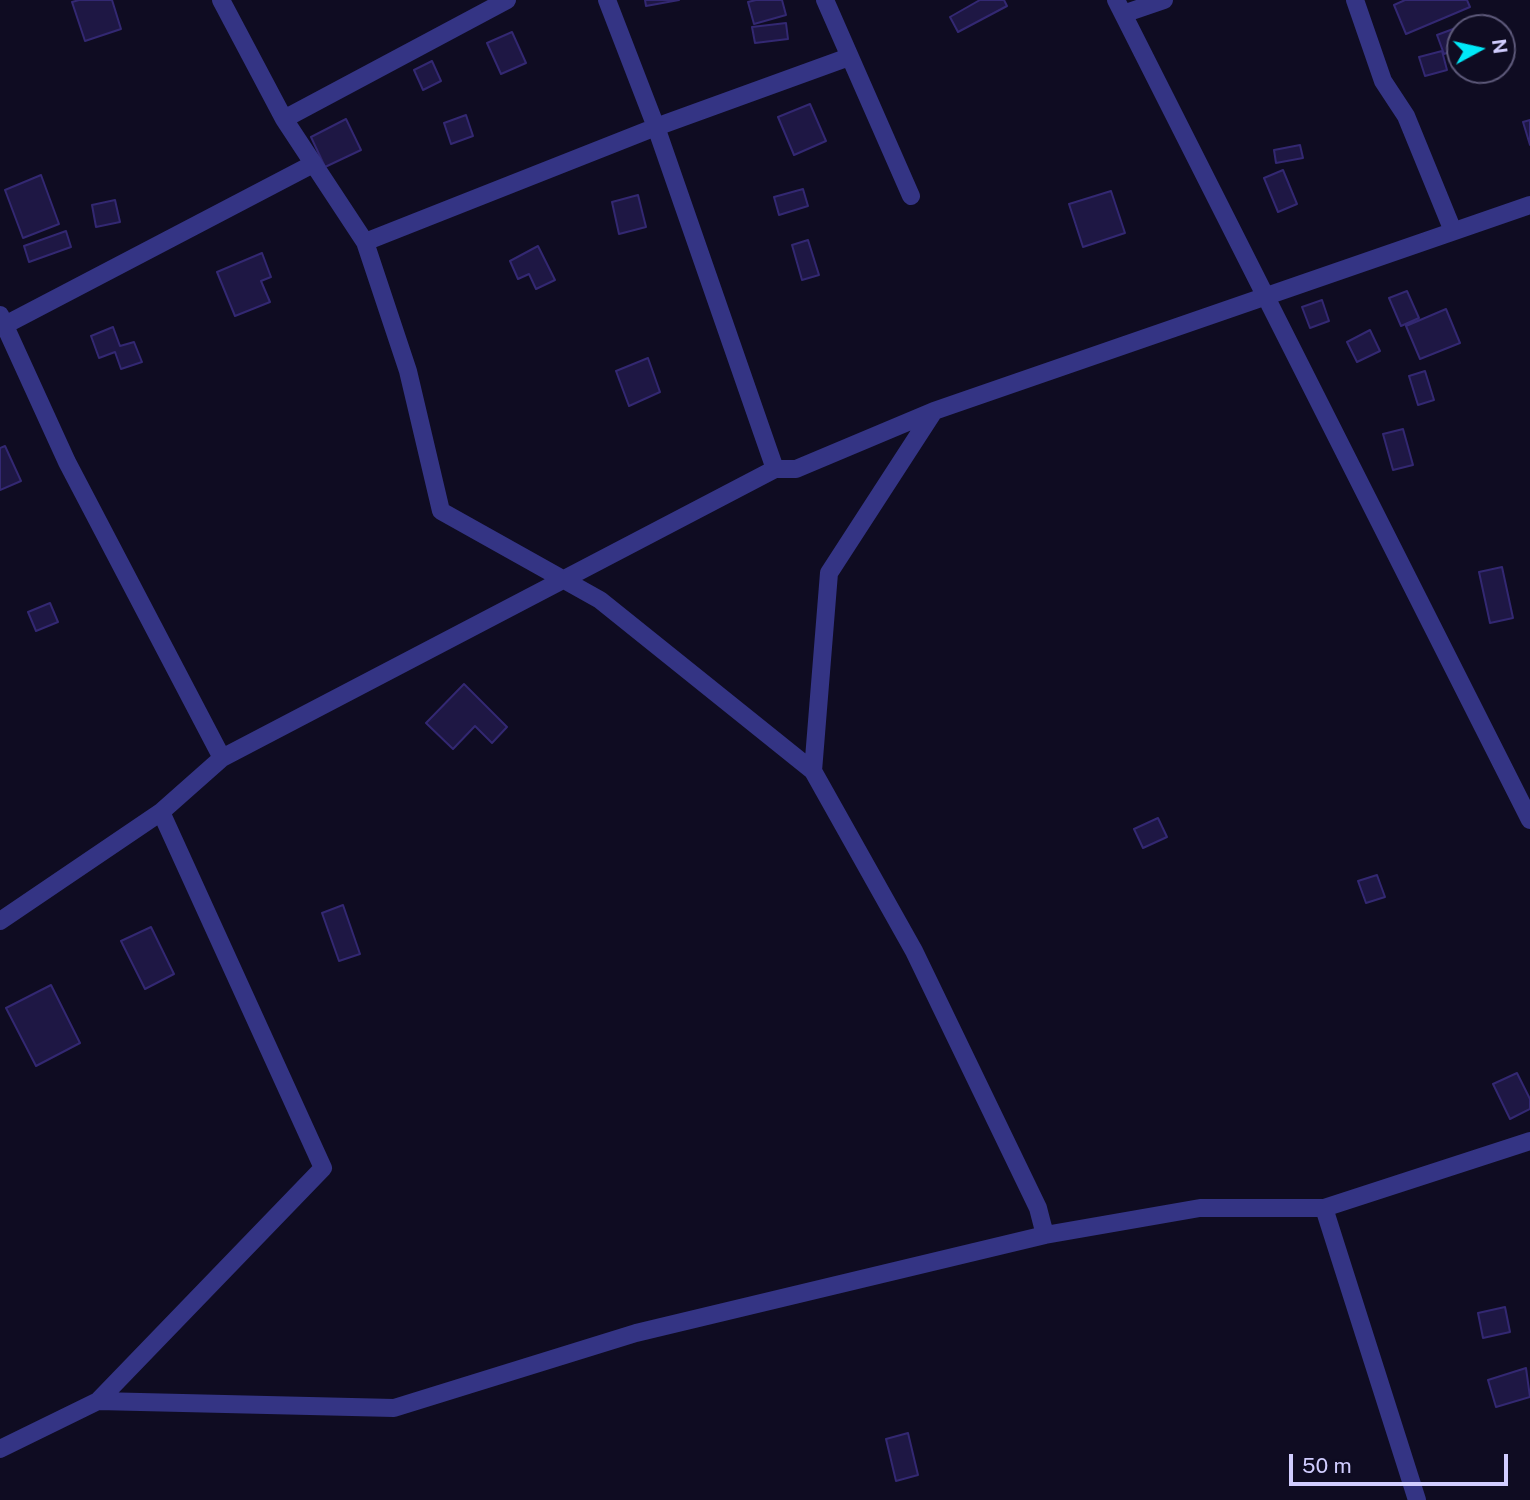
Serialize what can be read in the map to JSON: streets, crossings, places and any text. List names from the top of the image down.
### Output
{
  "scale_bar": "50 m",
  "north": "right"
}
